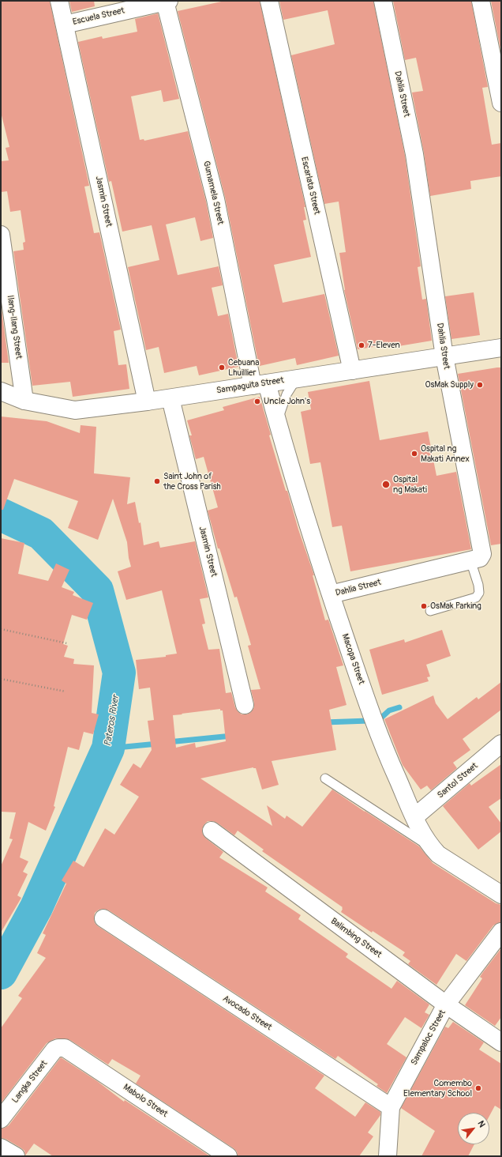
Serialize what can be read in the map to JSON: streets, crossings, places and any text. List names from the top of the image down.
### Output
{
  "streets": {
    "street": [
      "Escuela Street",
      "Dahlia Street",
      "Escarlata Street",
      "Gumamela Street",
      "Jasmin Street",
      "Ilang-Ilang Street",
      "Sampaguita Street",
      "Macopa Street",
      "Santol Street",
      "Balimbing Street",
      "Avocado Street",
      "Sampaloc Street",
      "Langka Street",
      "Mabolo Street"
    ]
  },
  "crossings": [
    ["Escuela Street", "Gumamela Street"],
    ["Escuela Street", "Jasmin Street"],
    ["Dahlia Street", "Sampaguita Street"],
    ["Dahlia Street", "Macopa Street"],
    ["Escarlata Street", "Sampaguita Street"],
    ["Gumamela Street", "Sampaguita Street"],
    ["Gumamela Street", "Macopa Street"],
    ["Jasmin Street", "Sampaguita Street"],
    ["Ilang-Ilang Street", "Sampaguita Street"],
    ["Sampaguita Street", "Macopa Street"],
    ["Macopa Street", "Santol Street"],
    ["Balimbing Street", "Sampaloc Street"],
    ["Avocado Street", "Sampaloc Street"],
    ["Langka Street", "Mabolo Street"]
  ],
  "water": ["Pateros River"],
  "places": [
    "7-Eleven",
    "Cebuana Lhuillier",
    "OsMak Supply",
    "Uncle John's",
    "Ospital ng Makati Annex",
    "Saint John of the Cross Parish",
    "Ospital ng Makati",
    "OsMak Parking",
    "Comembo Elementary School"
  ],
  "north": "top right"
}
